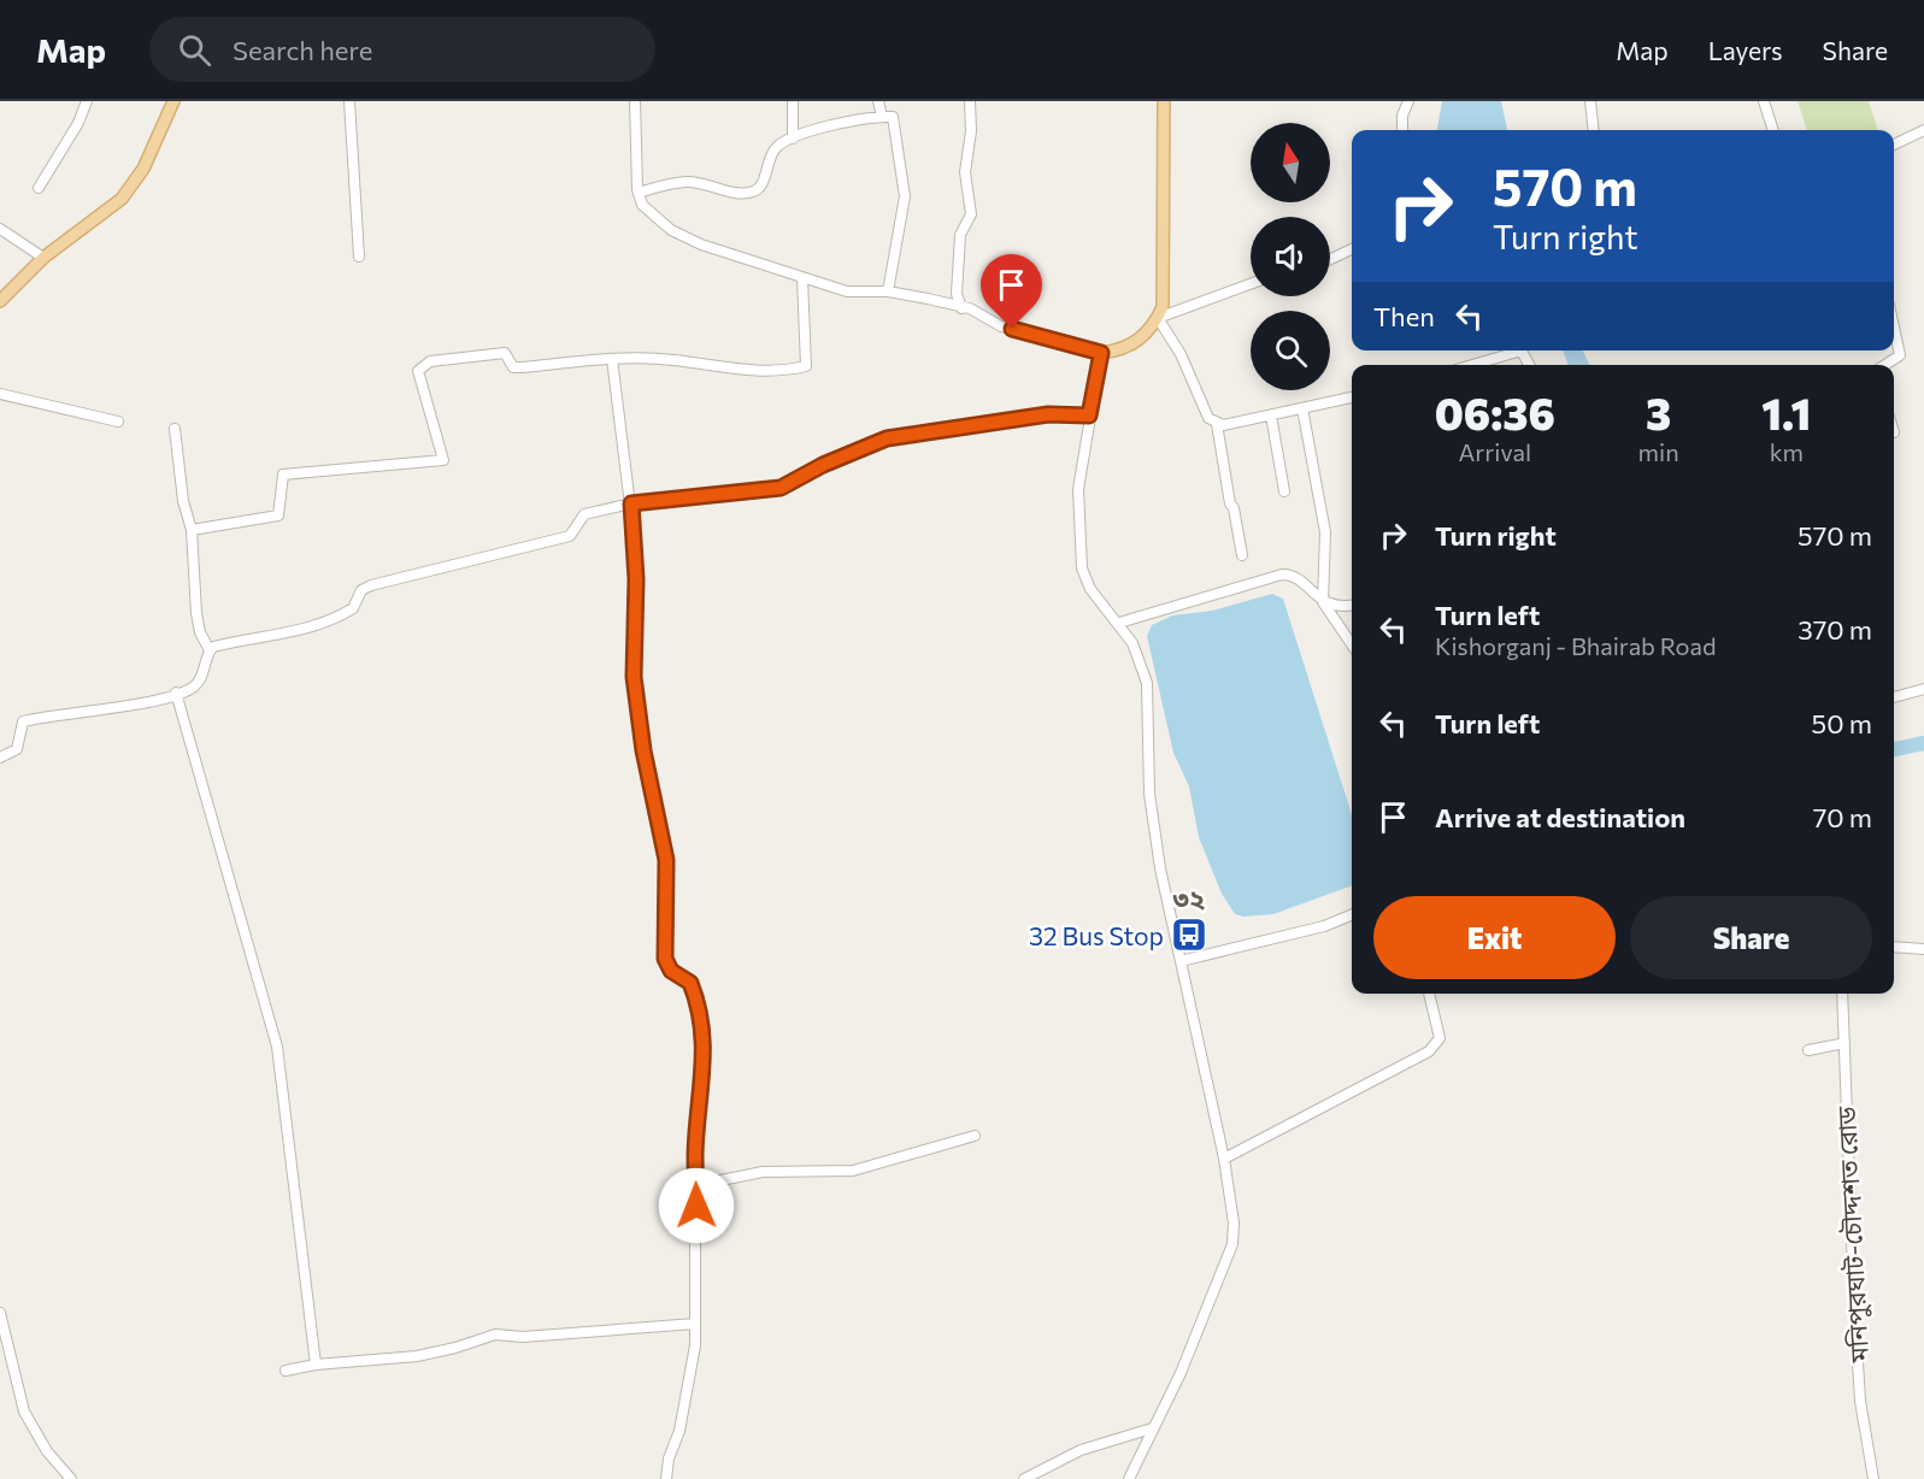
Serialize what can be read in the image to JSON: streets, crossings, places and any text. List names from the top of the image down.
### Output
{
  "streets": {
    "street": ["মনিপুরঘাট-চৌদ্দশত রোড"]
  },
  "districts": ["৩২"],
  "places": {
    "bus stop": ["32 Bus Stop"]
  },
  "north": "top",
  "page": {
    "header": "Map",
    "search": "Search here",
    "nav": ["Map", "Layers", "Share"],
    "turn": ["570 m", "Turn right"],
    "then": "Then",
    "eta": [
      "06:36",
      "Arrival",
      "3",
      "min",
      "1.1",
      "km"
    ],
    "list": [
      {
        "name": "Turn right",
        "value": "570 m"
      },
      {
        "name": "Turn left",
        "note": "Kishorganj - Bhairab Road",
        "value": "370 m"
      },
      {
        "name": "Turn left",
        "value": "50 m"
      },
      {
        "name": "Arrive at destination",
        "value": "70 m"
      }
    ],
    "buttons": ["Exit", "Share"]
  }
}
